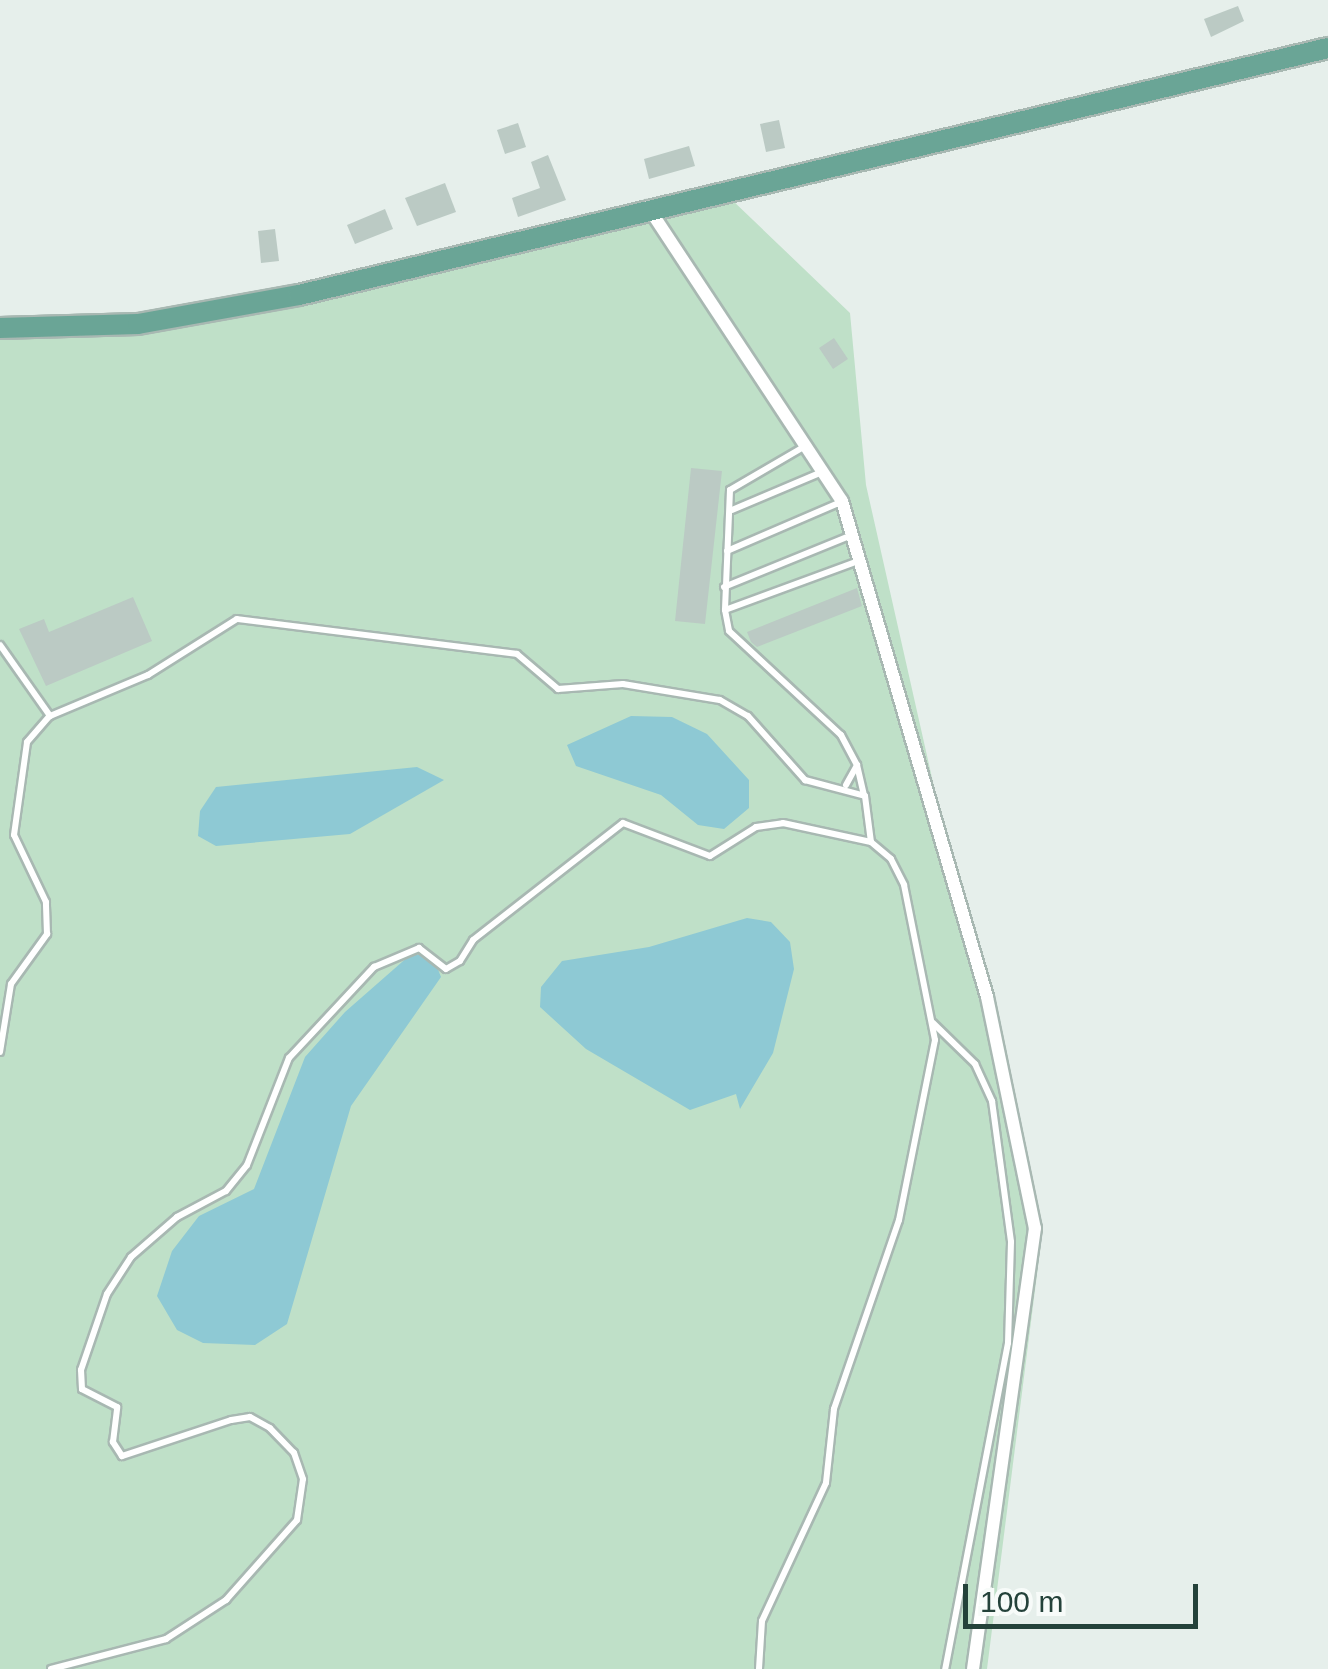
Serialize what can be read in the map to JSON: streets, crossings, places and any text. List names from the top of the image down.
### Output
{
  "scale_bar": "100 m"
}
